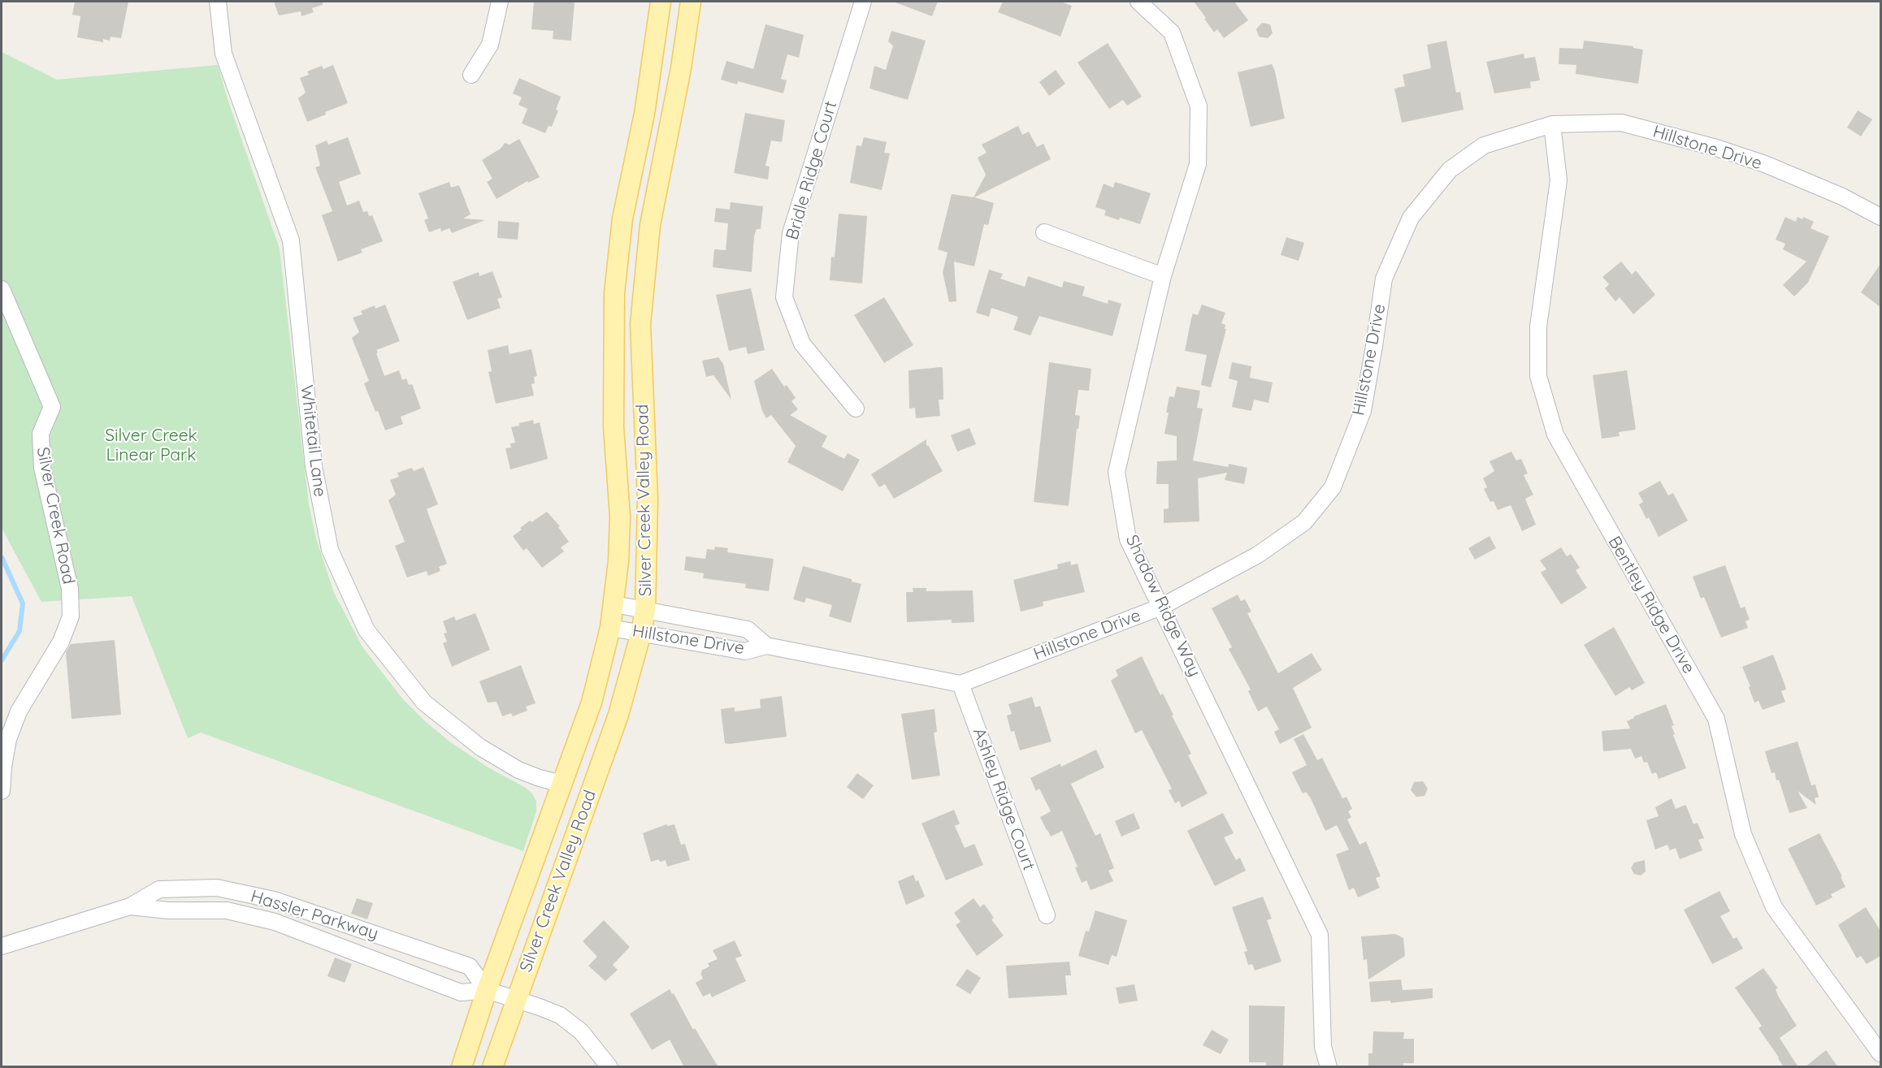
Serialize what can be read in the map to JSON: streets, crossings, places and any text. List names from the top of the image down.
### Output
{
  "streets": {
    "main road": ["Silver Creek Valley Road"],
    "street": [
      "Hillstone Drive",
      "Bridle Ridge Court",
      "Whitetail Lane",
      "Silver Creek Road",
      "Bentley Ridge Drive",
      "Shadow Ridge Way",
      "Ashley Ridge Court",
      "Hassler Parkway"
    ]
  },
  "crossings": [
    ["Hillstone Drive", "Silver Creek Valley Road"],
    ["Hillstone Drive", "Bentley Ridge Drive"],
    ["Hillstone Drive", "Shadow Ridge Way"],
    ["Hillstone Drive", "Ashley Ridge Court"],
    ["Whitetail Lane", "Silver Creek Valley Road"],
    ["Silver Creek Valley Road", "Hassler Parkway"]
  ],
  "parks": ["Silver Creek Linear Park"]
}
